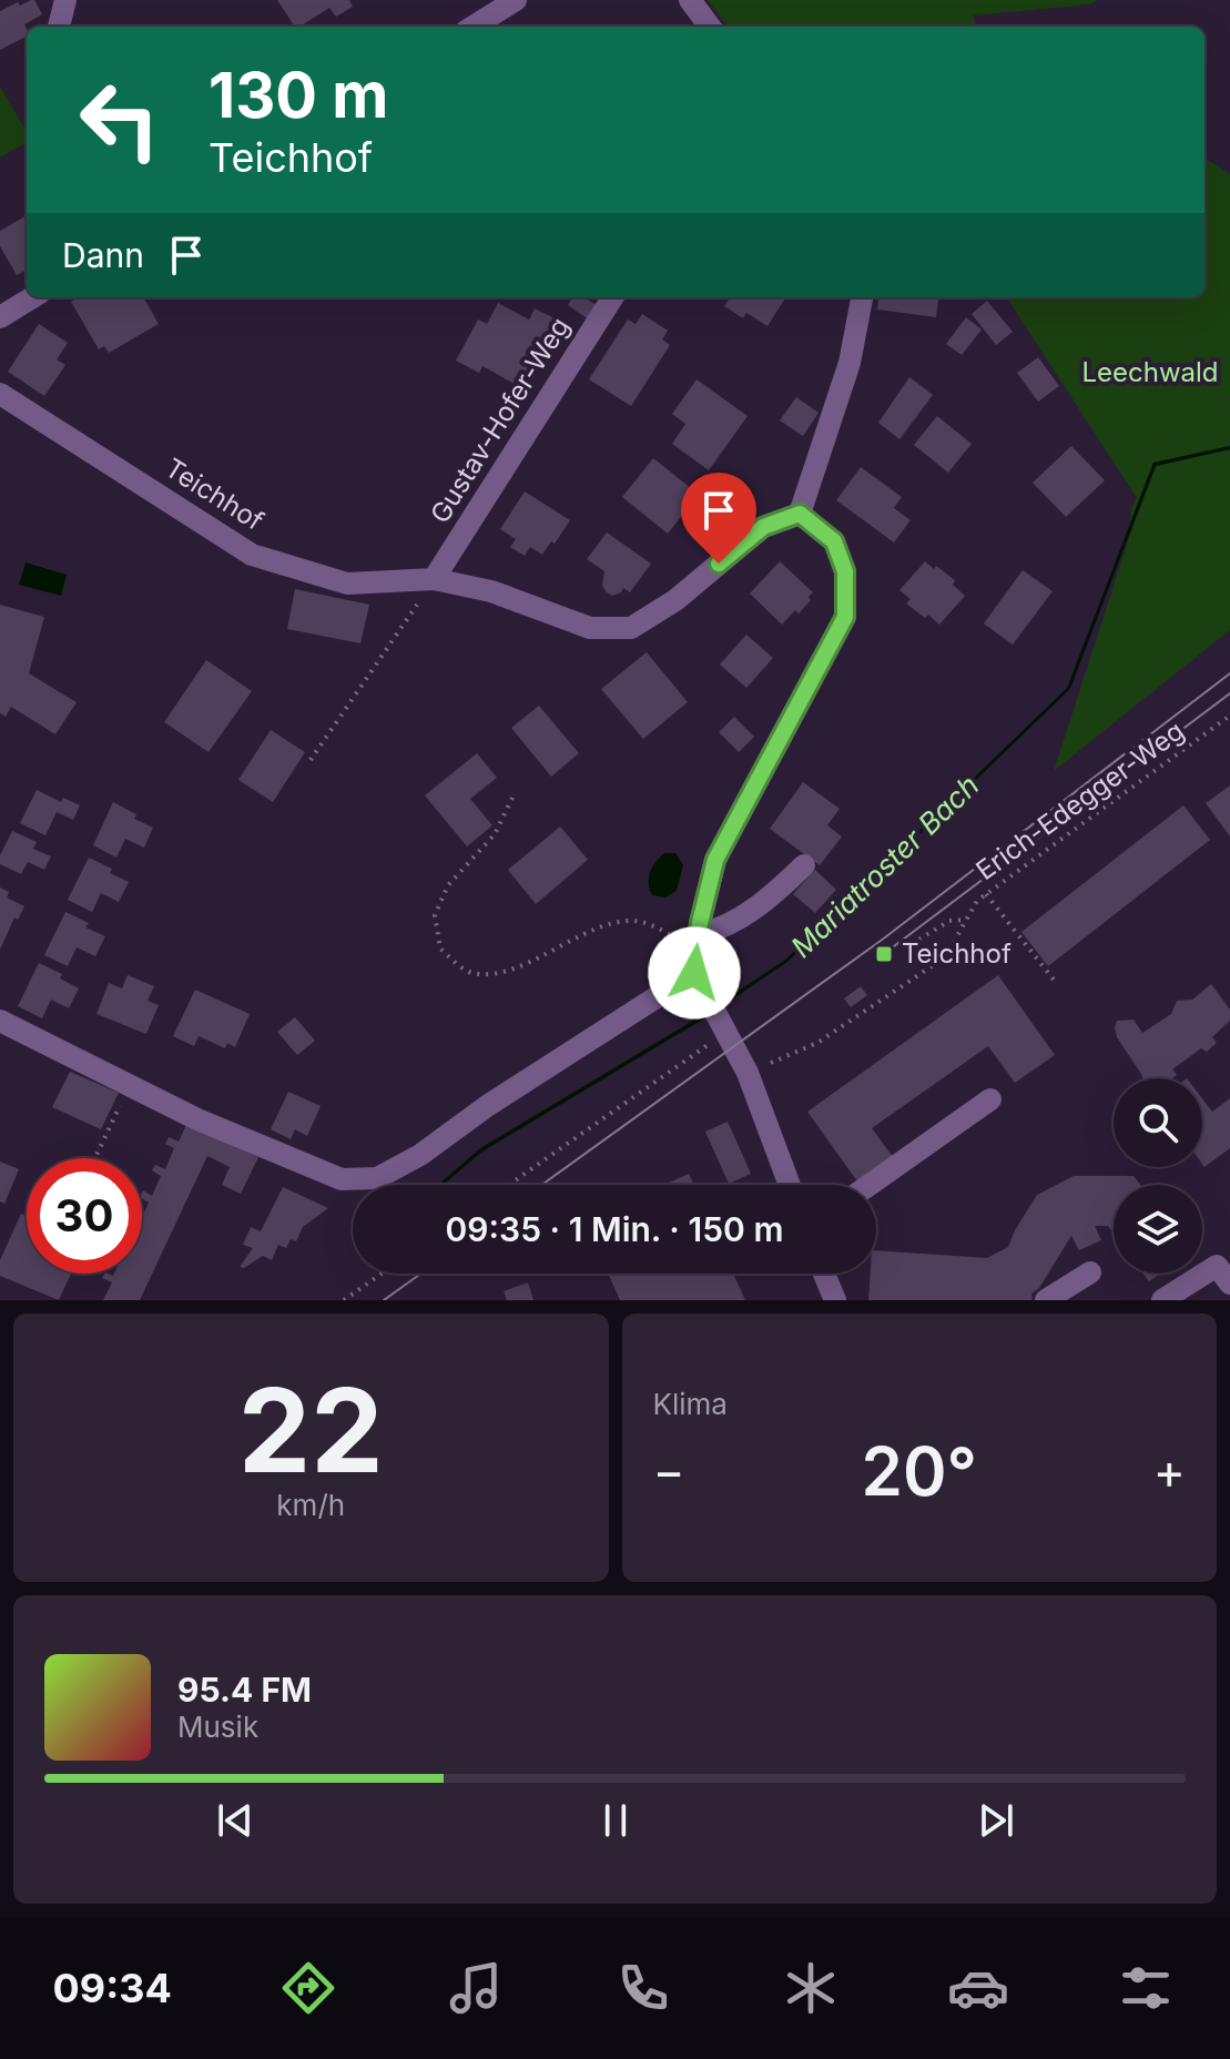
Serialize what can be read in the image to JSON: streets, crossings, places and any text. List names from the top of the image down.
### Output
{
  "streets": {
    "street": ["Gustav-Hofer-Weg", "Teichhof"],
    "path": ["Erich-Edegger-Weg"]
  },
  "crossings": [
    ["Gustav-Hofer-Weg", "Teichhof"]
  ],
  "water": ["Mariatroster Bach"],
  "parks": ["Leechwald"],
  "places": {
    "transit": ["Teichhof"]
  },
  "page": {
    "turn": ["130 m", "Teichhof"],
    "then": "Dann",
    "limit": "30",
    "trip": "09:35 · 1 Min. · 150 m",
    "tile": [
      ["22", "km/h"],
      "Klima"
    ],
    "heat": ["−", "20°", "+"],
    "song": ["95.4 FM", "Musik"],
    "tabs": "09:34"
  }
}
